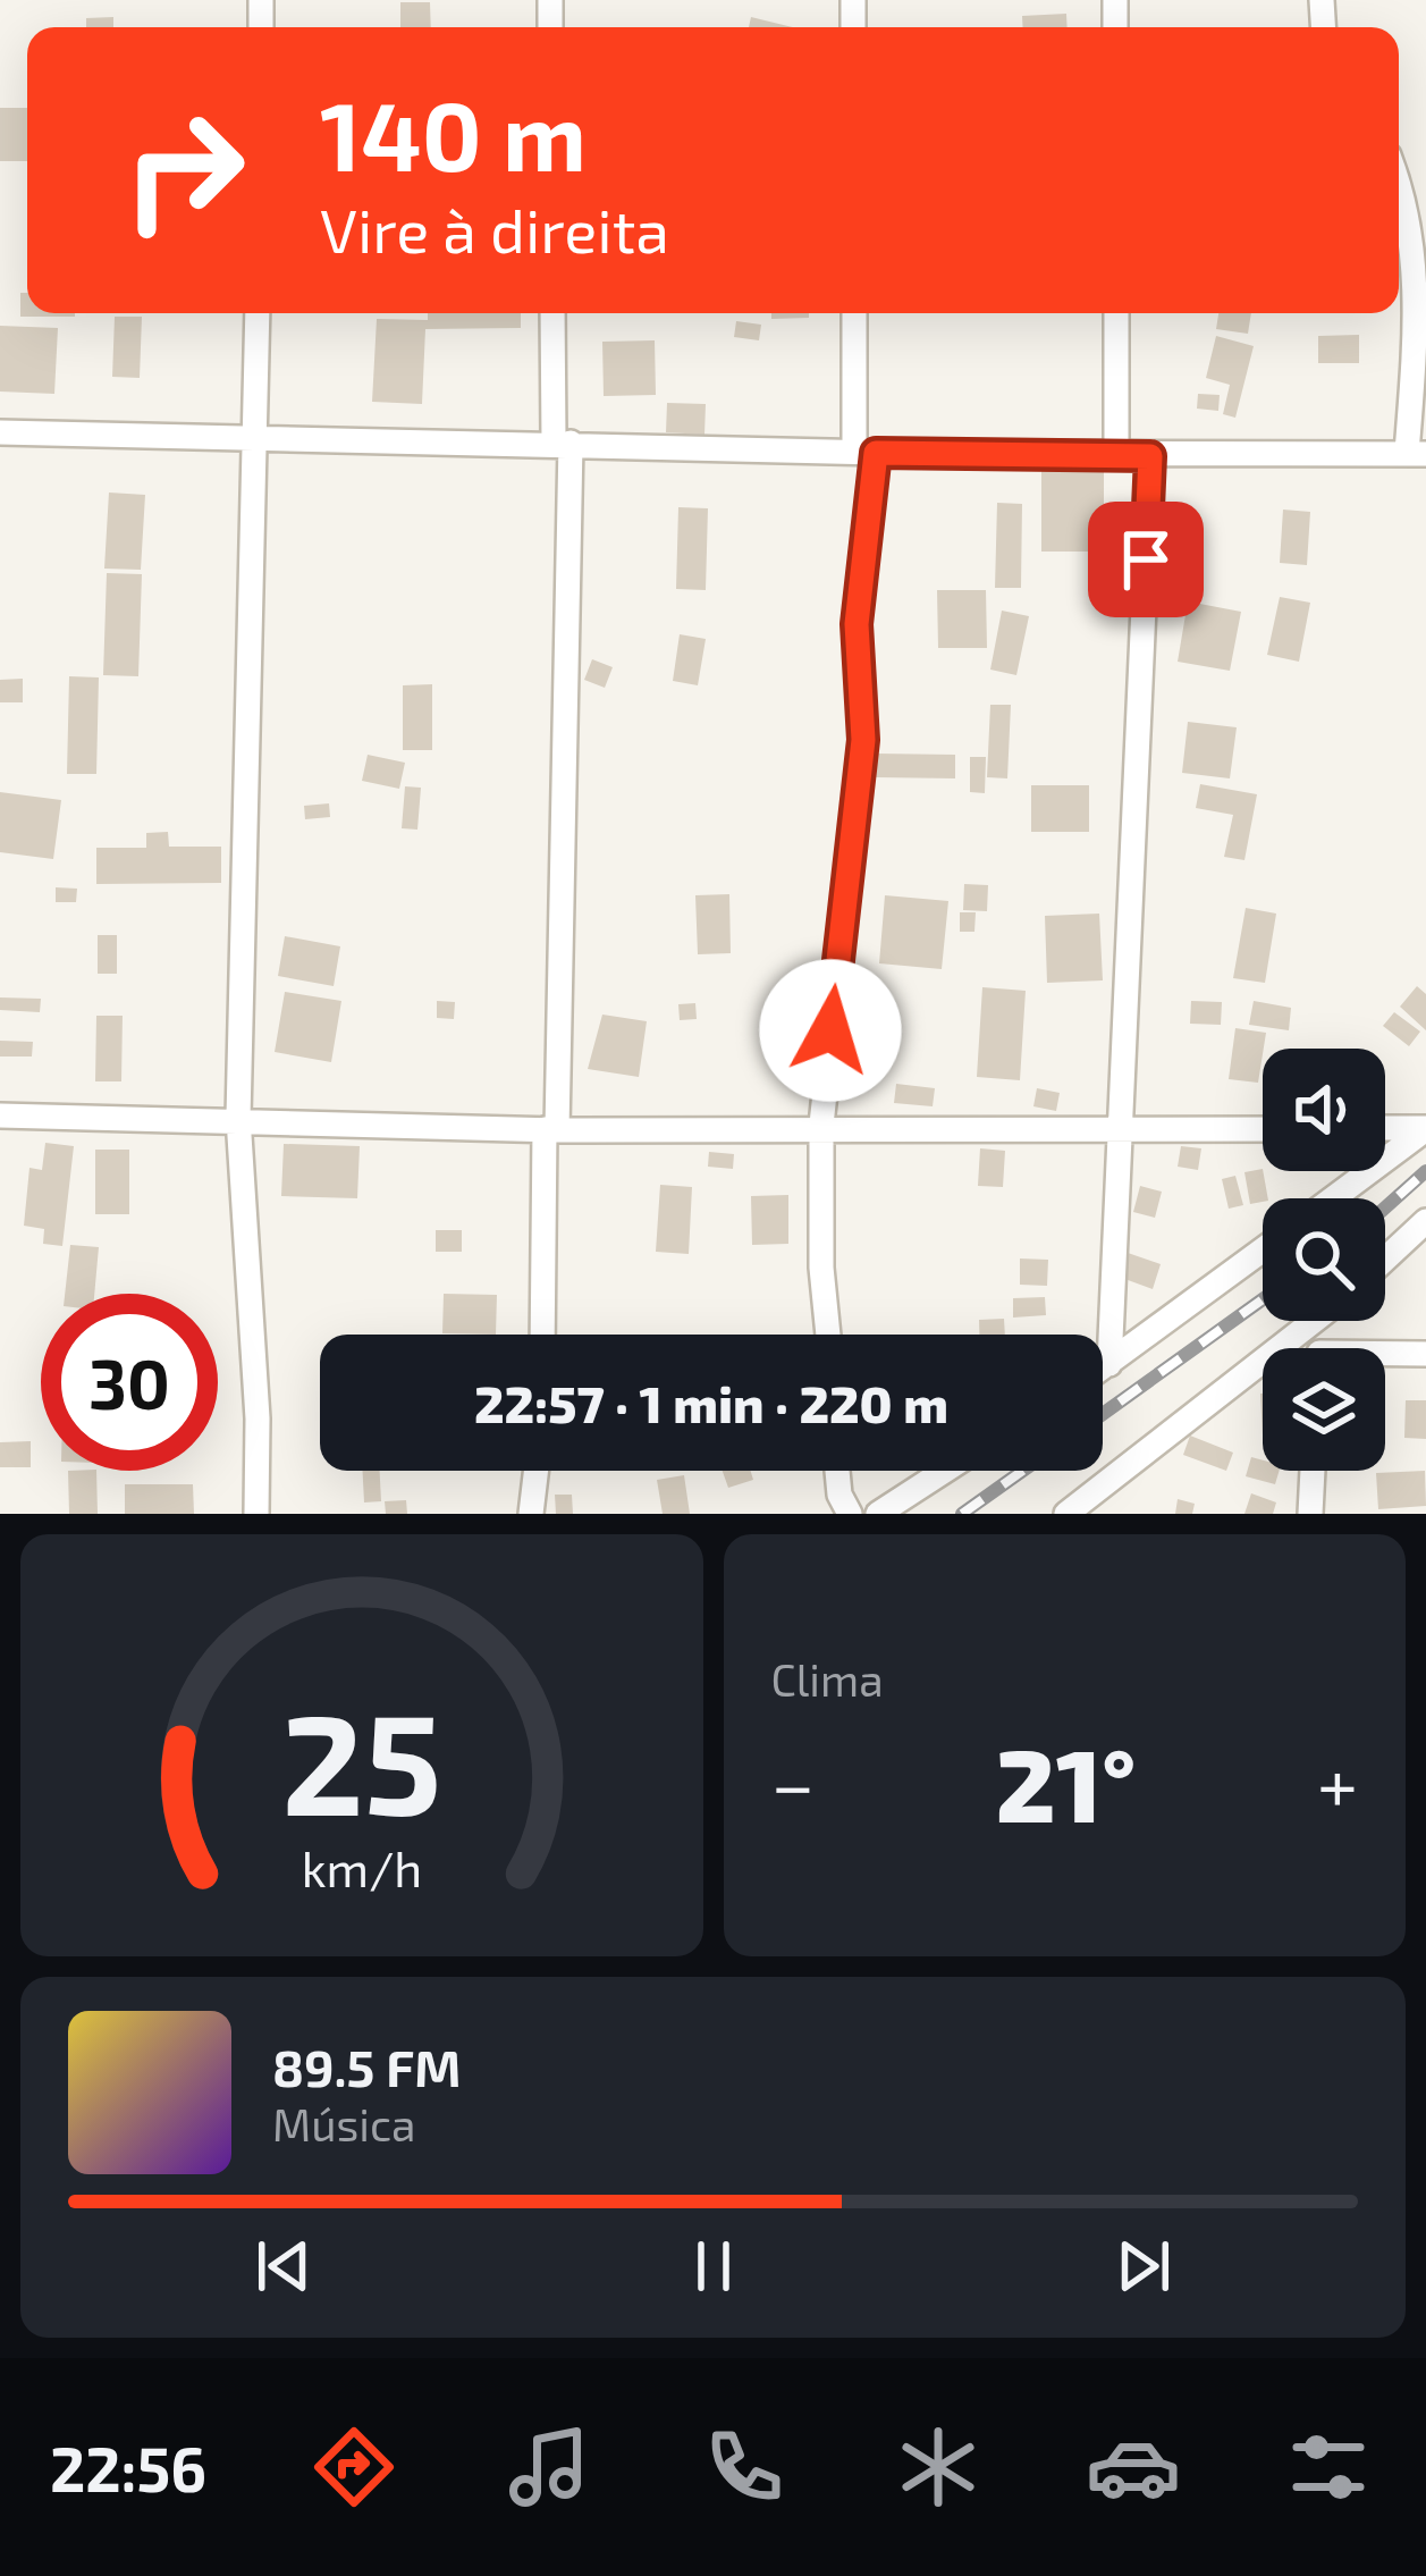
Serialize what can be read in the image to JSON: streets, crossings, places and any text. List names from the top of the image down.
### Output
{
  "page": {
    "turn": ["140 m", "Vire à direita"],
    "limit": "30",
    "trip": "22:57 · 1 min · 220 m",
    "tile": "Clima",
    "heat": ["−", "21°", "+"],
    "song": ["89.5 FM", "Música"],
    "tabs": "22:56",
    "gauge": ["25", "km/h"]
  }
}
